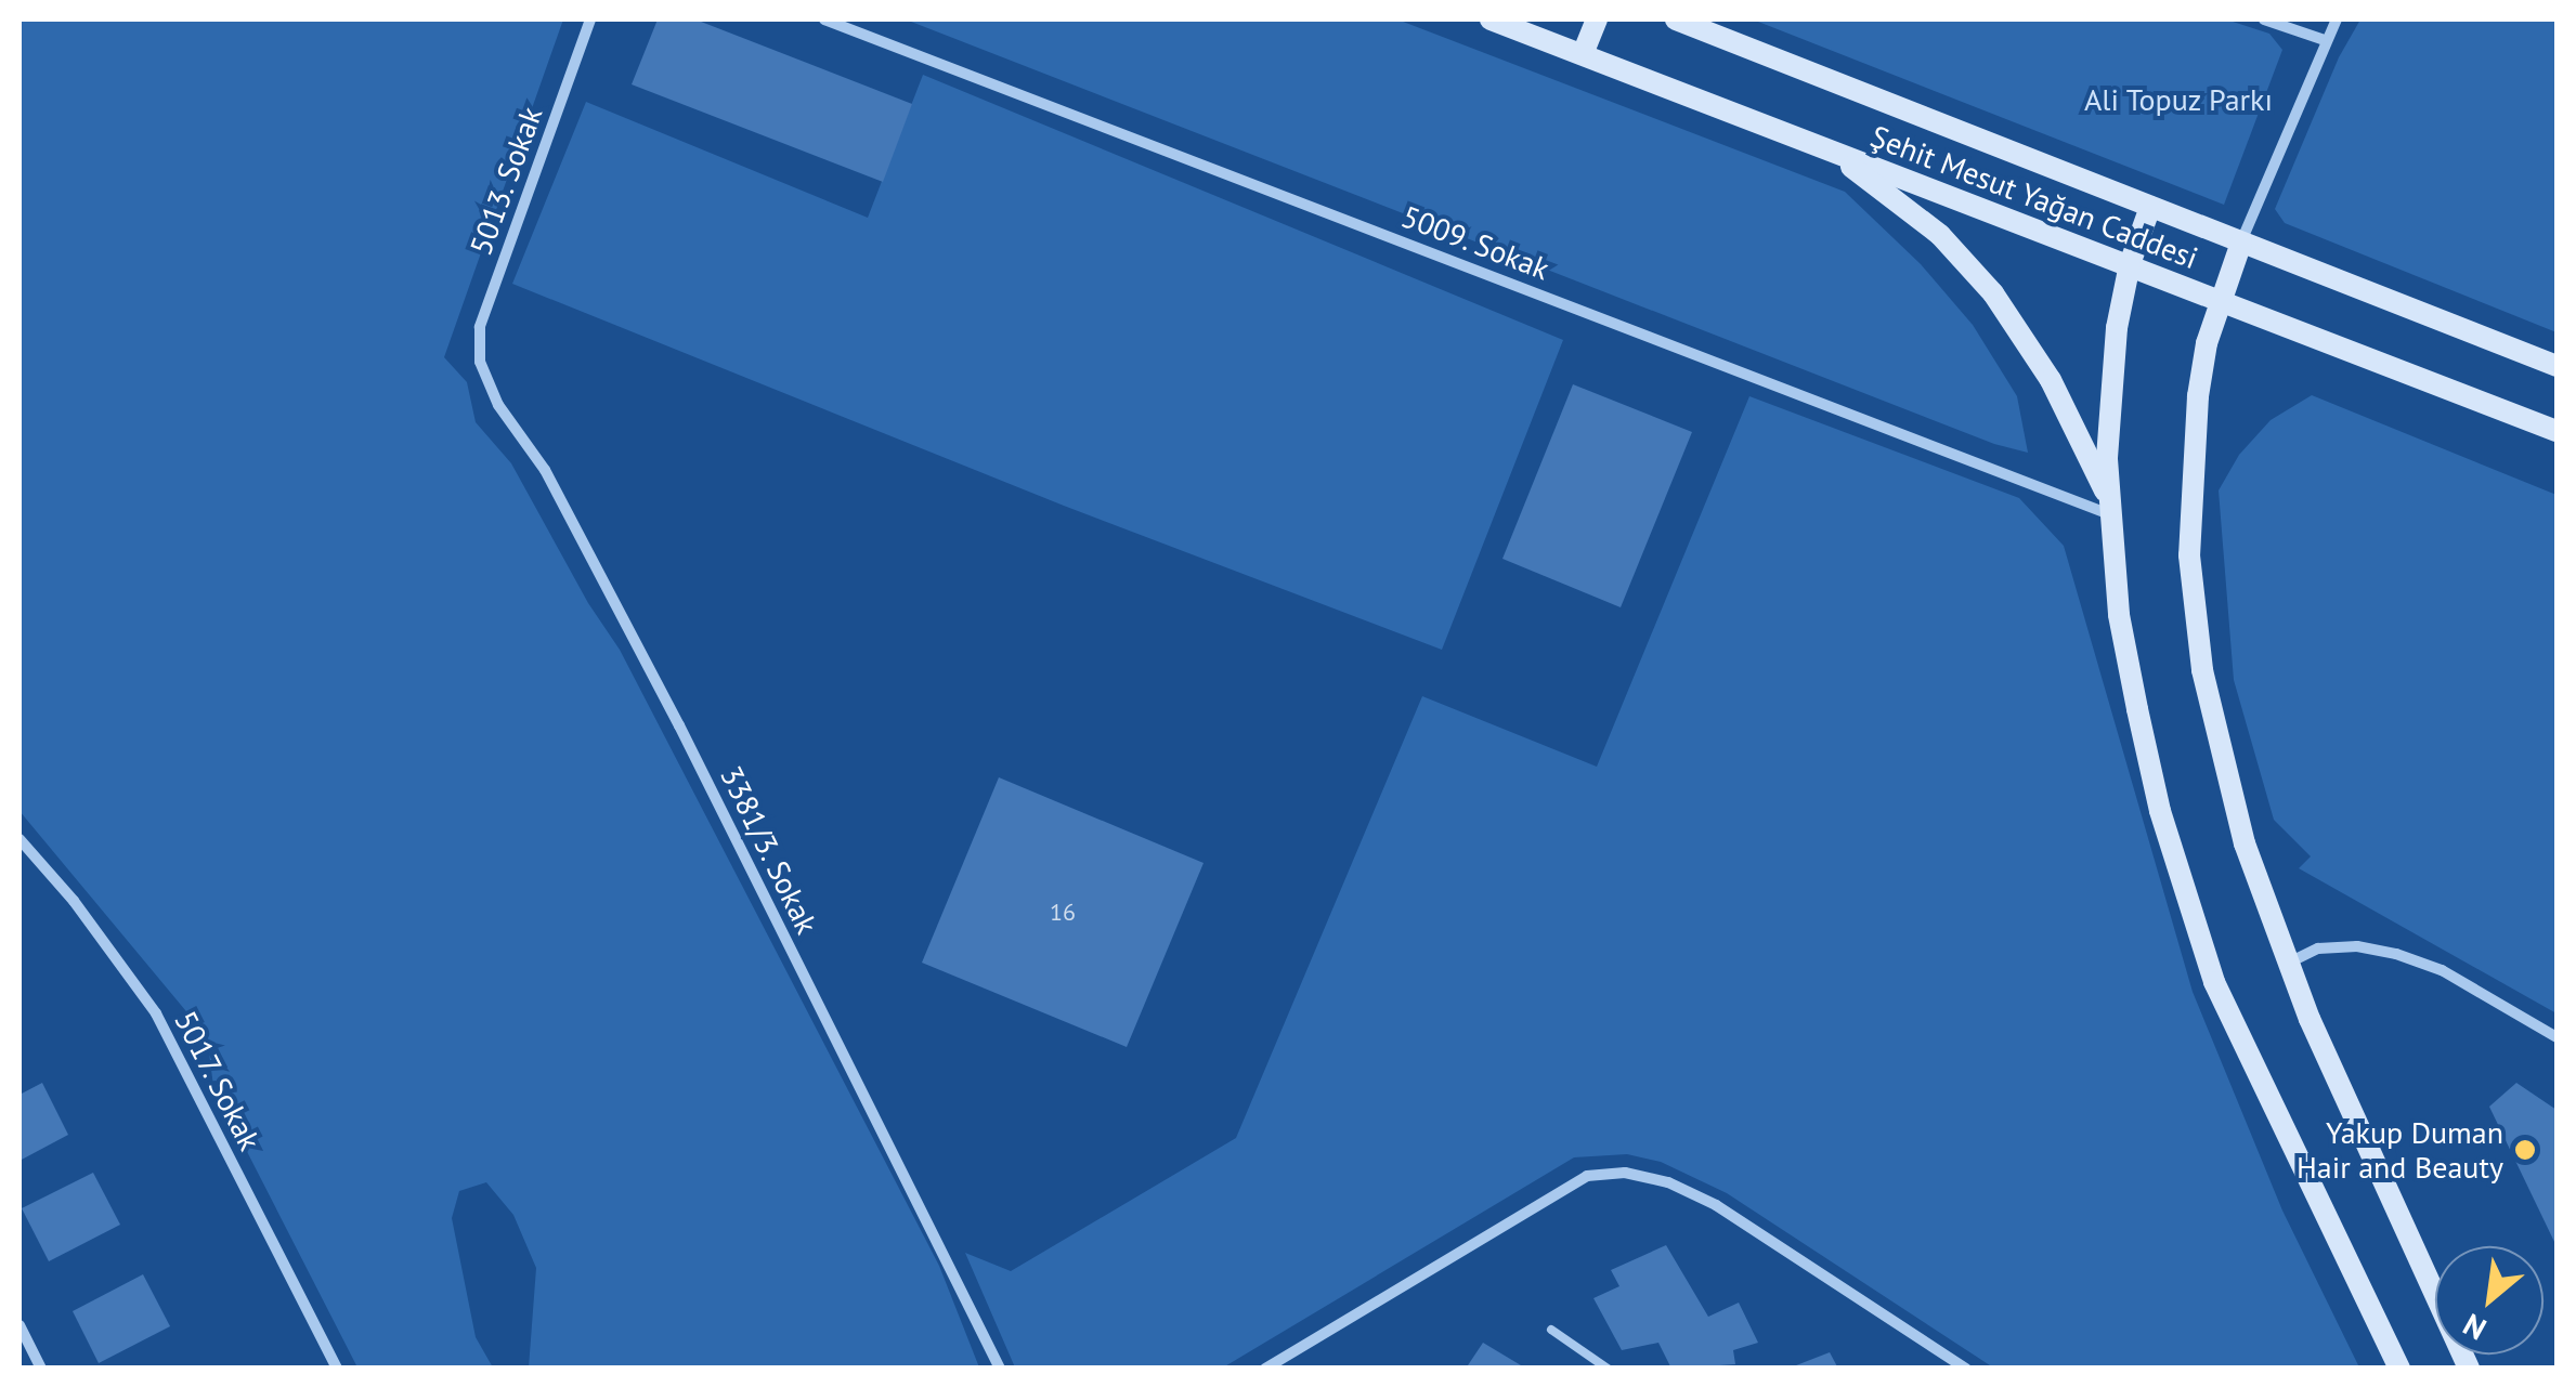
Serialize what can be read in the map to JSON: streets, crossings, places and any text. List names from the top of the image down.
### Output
{
  "streets": {
    "main road": ["Şehit Mesut Yağan Caddesi"],
    "street": [
      "5013. Sokak",
      "5009. Sokak",
      "3381/3. Sokak",
      "5017. Sokak"
    ]
  },
  "crossings": [
    ["5013. Sokak", "3381/3. Sokak"]
  ],
  "parks": ["Ali Topuz Parkı"],
  "places": ["Yakup Duman Hair and Beauty"],
  "house_numbers": ["16"],
  "north": "bottom left"
}
